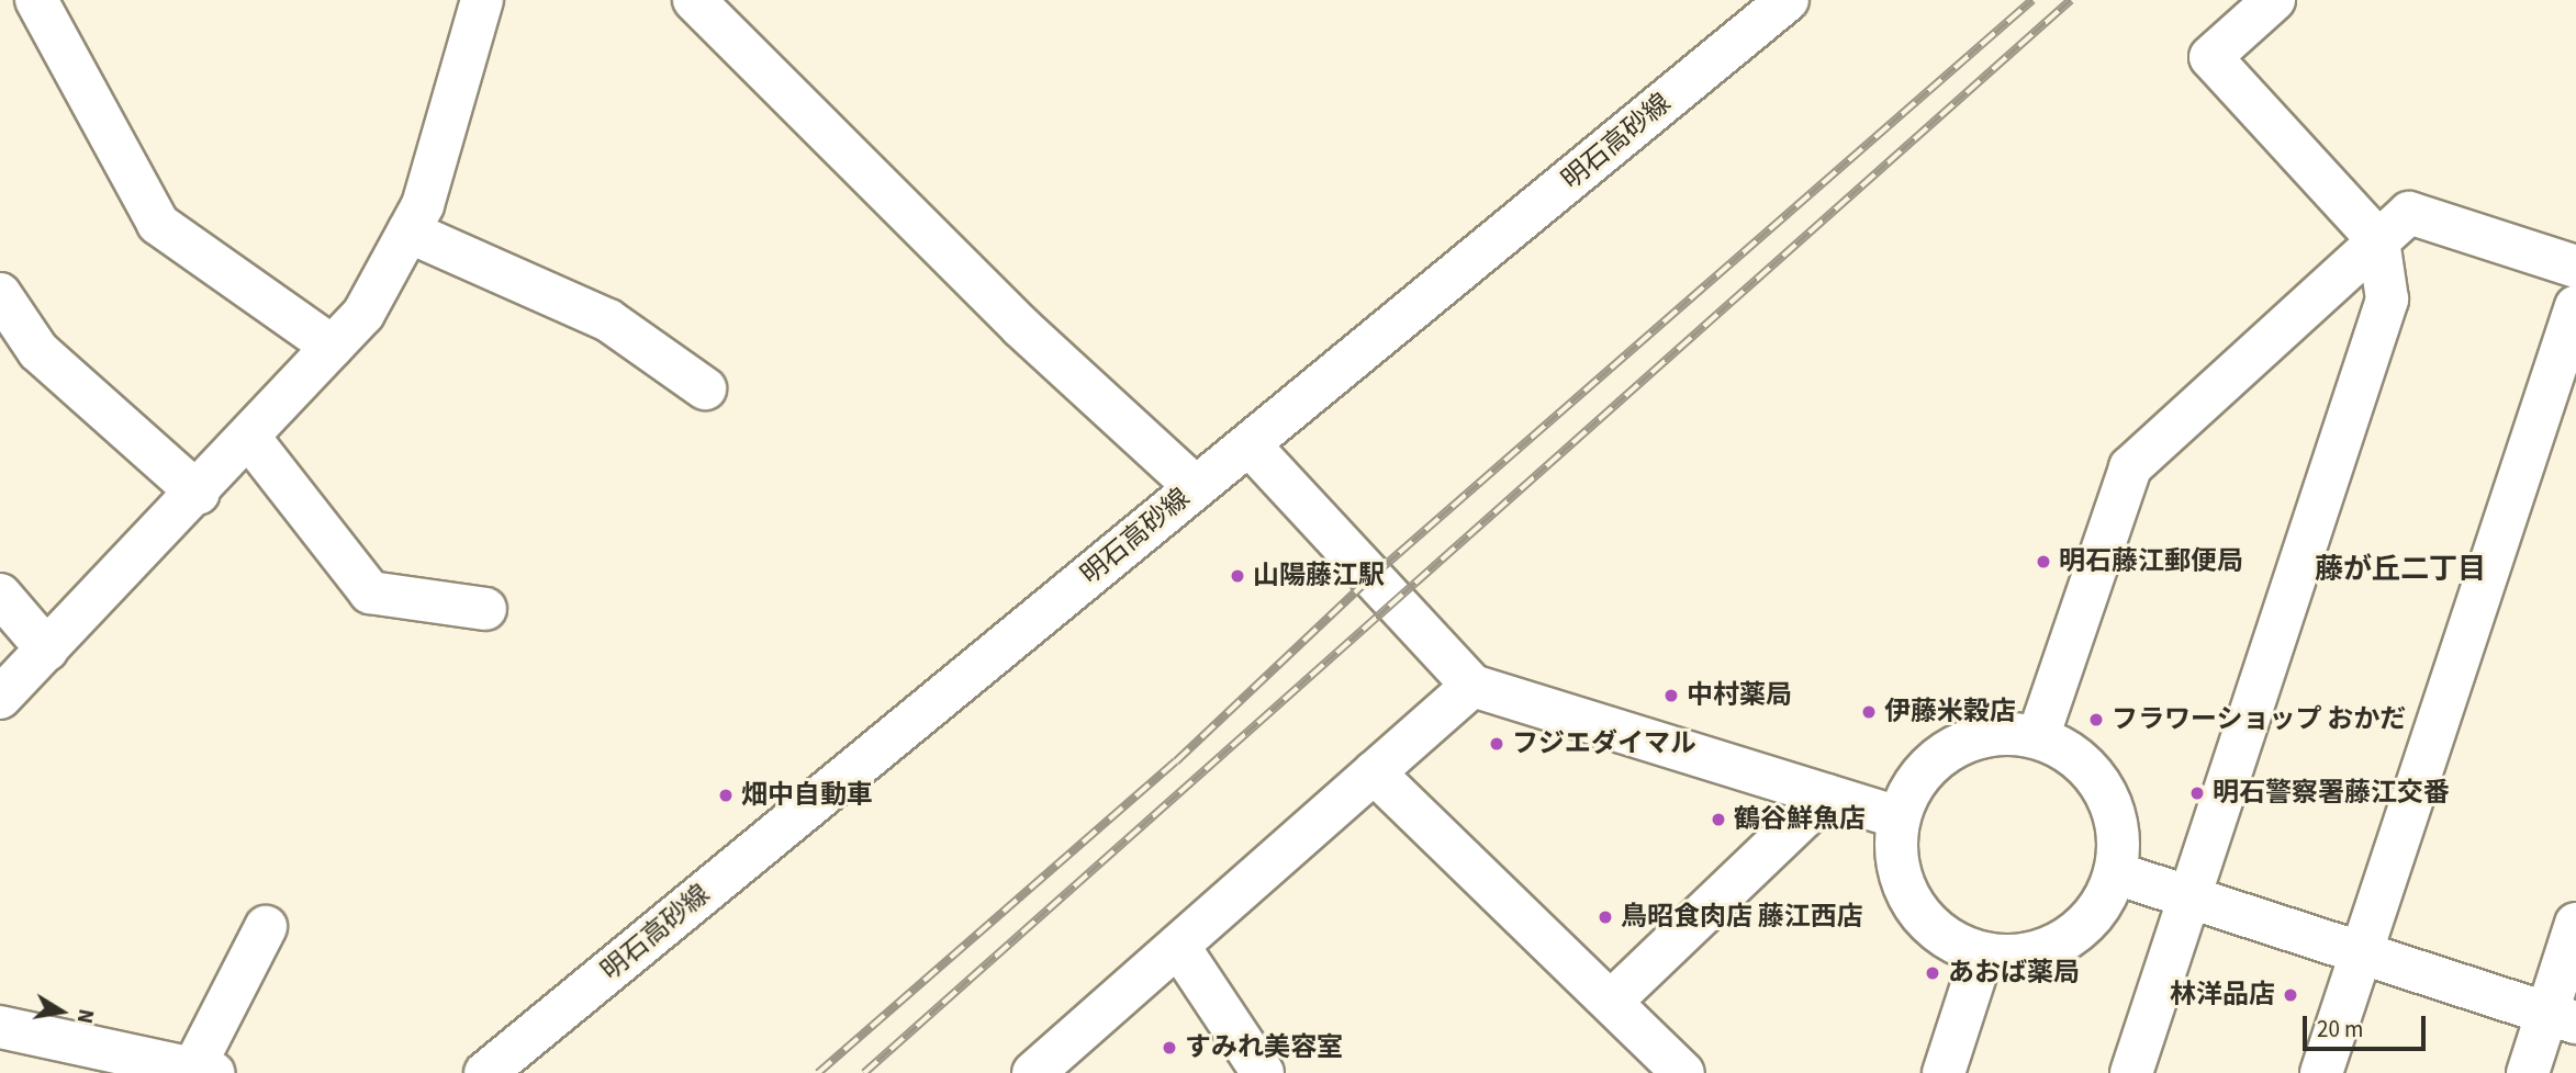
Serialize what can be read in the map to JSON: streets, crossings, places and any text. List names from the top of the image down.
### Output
{
  "streets": {
    "street": ["明石高砂線"]
  },
  "districts": ["藤が丘二丁目"],
  "places": [
    "明石藤江郵便局",
    "山陽藤江駅",
    "中村薬局",
    "伊藤米穀店",
    "フラワーショップ おかだ",
    "フジエダイマル",
    "明石警察署藤江交番",
    "畑中自動車",
    "鶴谷鮮魚店",
    "鳥昭食肉店 藤江西店",
    "あおば薬局",
    "林洋品店",
    "すみれ美容室"
  ],
  "scale_bar": "20 m",
  "north": "right"
}
